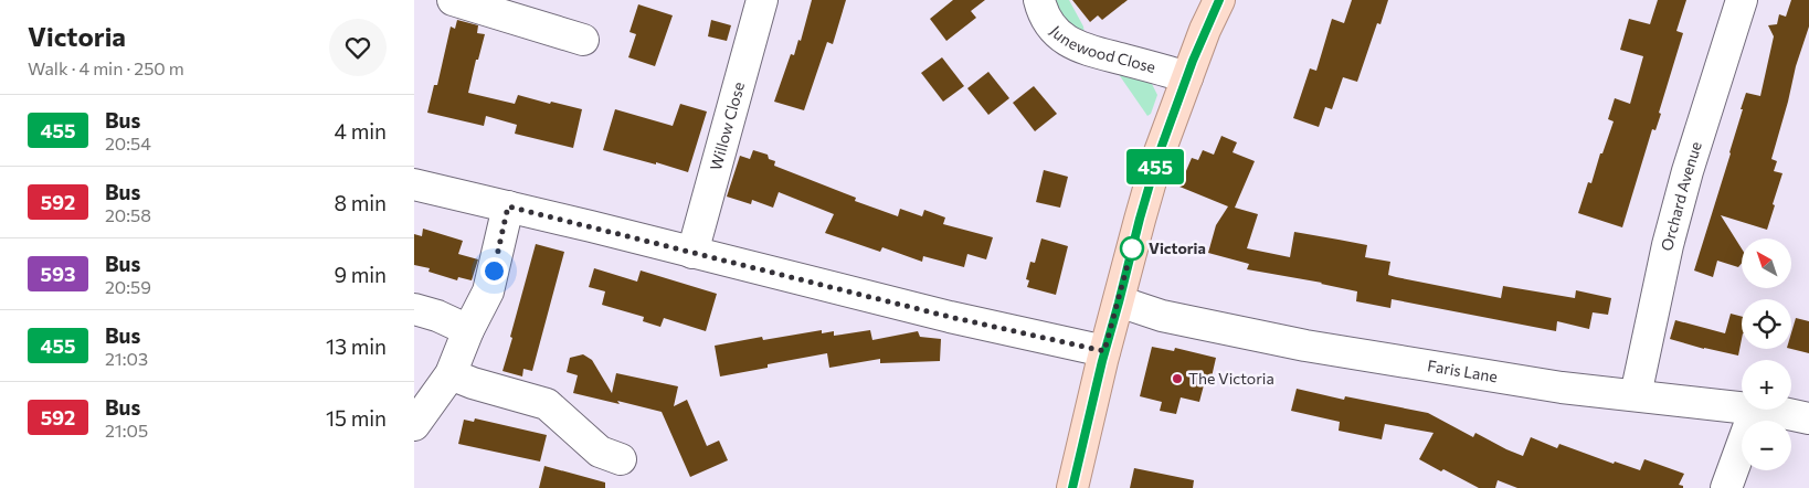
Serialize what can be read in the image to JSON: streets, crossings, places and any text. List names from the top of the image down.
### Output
{
  "streets": {
    "street": [
      "Junewood Close",
      "Willow Close",
      "Orchard Avenue",
      "Faris Lane"
    ]
  },
  "crossings": [
    ["Orchard Avenue", "Faris Lane"]
  ],
  "places": ["Victoria", "The Victoria"],
  "lines": ["bus line 455"],
  "north": "top left",
  "page": {
    "heading": ["Victoria", "Walk · 4 min · 250 m"],
    "on_map": "455",
    "list": [
      {
        "mark": "455",
        "name": "Bus",
        "note": "20:54",
        "value": "4 min"
      },
      {
        "mark": "592",
        "name": "Bus",
        "note": "20:58",
        "value": "8 min"
      },
      {
        "mark": "593",
        "name": "Bus",
        "note": "20:59",
        "value": "9 min"
      },
      {
        "mark": "455",
        "name": "Bus",
        "note": "21:03",
        "value": "13 min"
      },
      {
        "mark": "592",
        "name": "Bus",
        "note": "21:05",
        "value": "15 min"
      }
    ],
    "map_buttons": ["+", "−"]
  }
}
